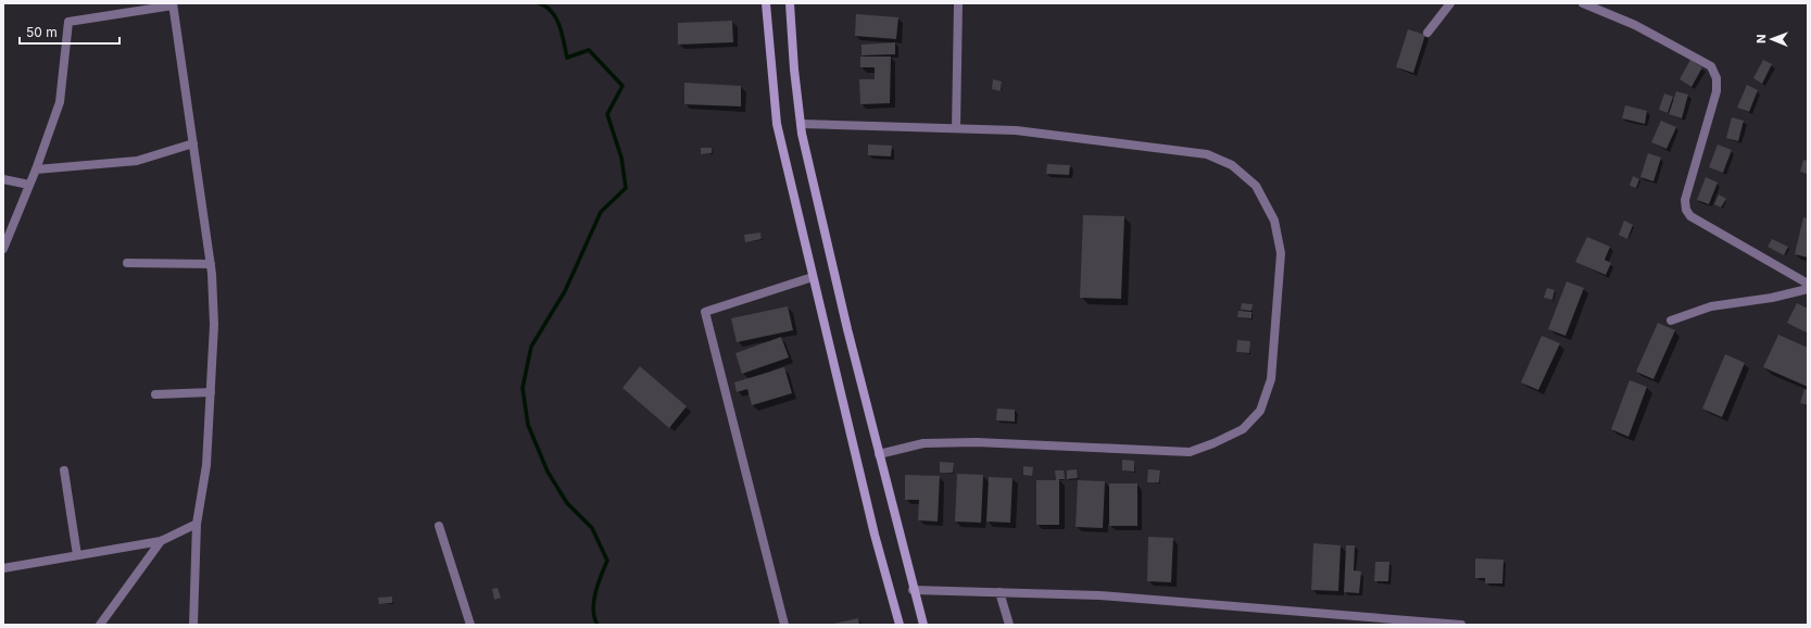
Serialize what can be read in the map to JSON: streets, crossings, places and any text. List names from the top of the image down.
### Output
{
  "scale_bar": "50 m",
  "north": "left"
}
